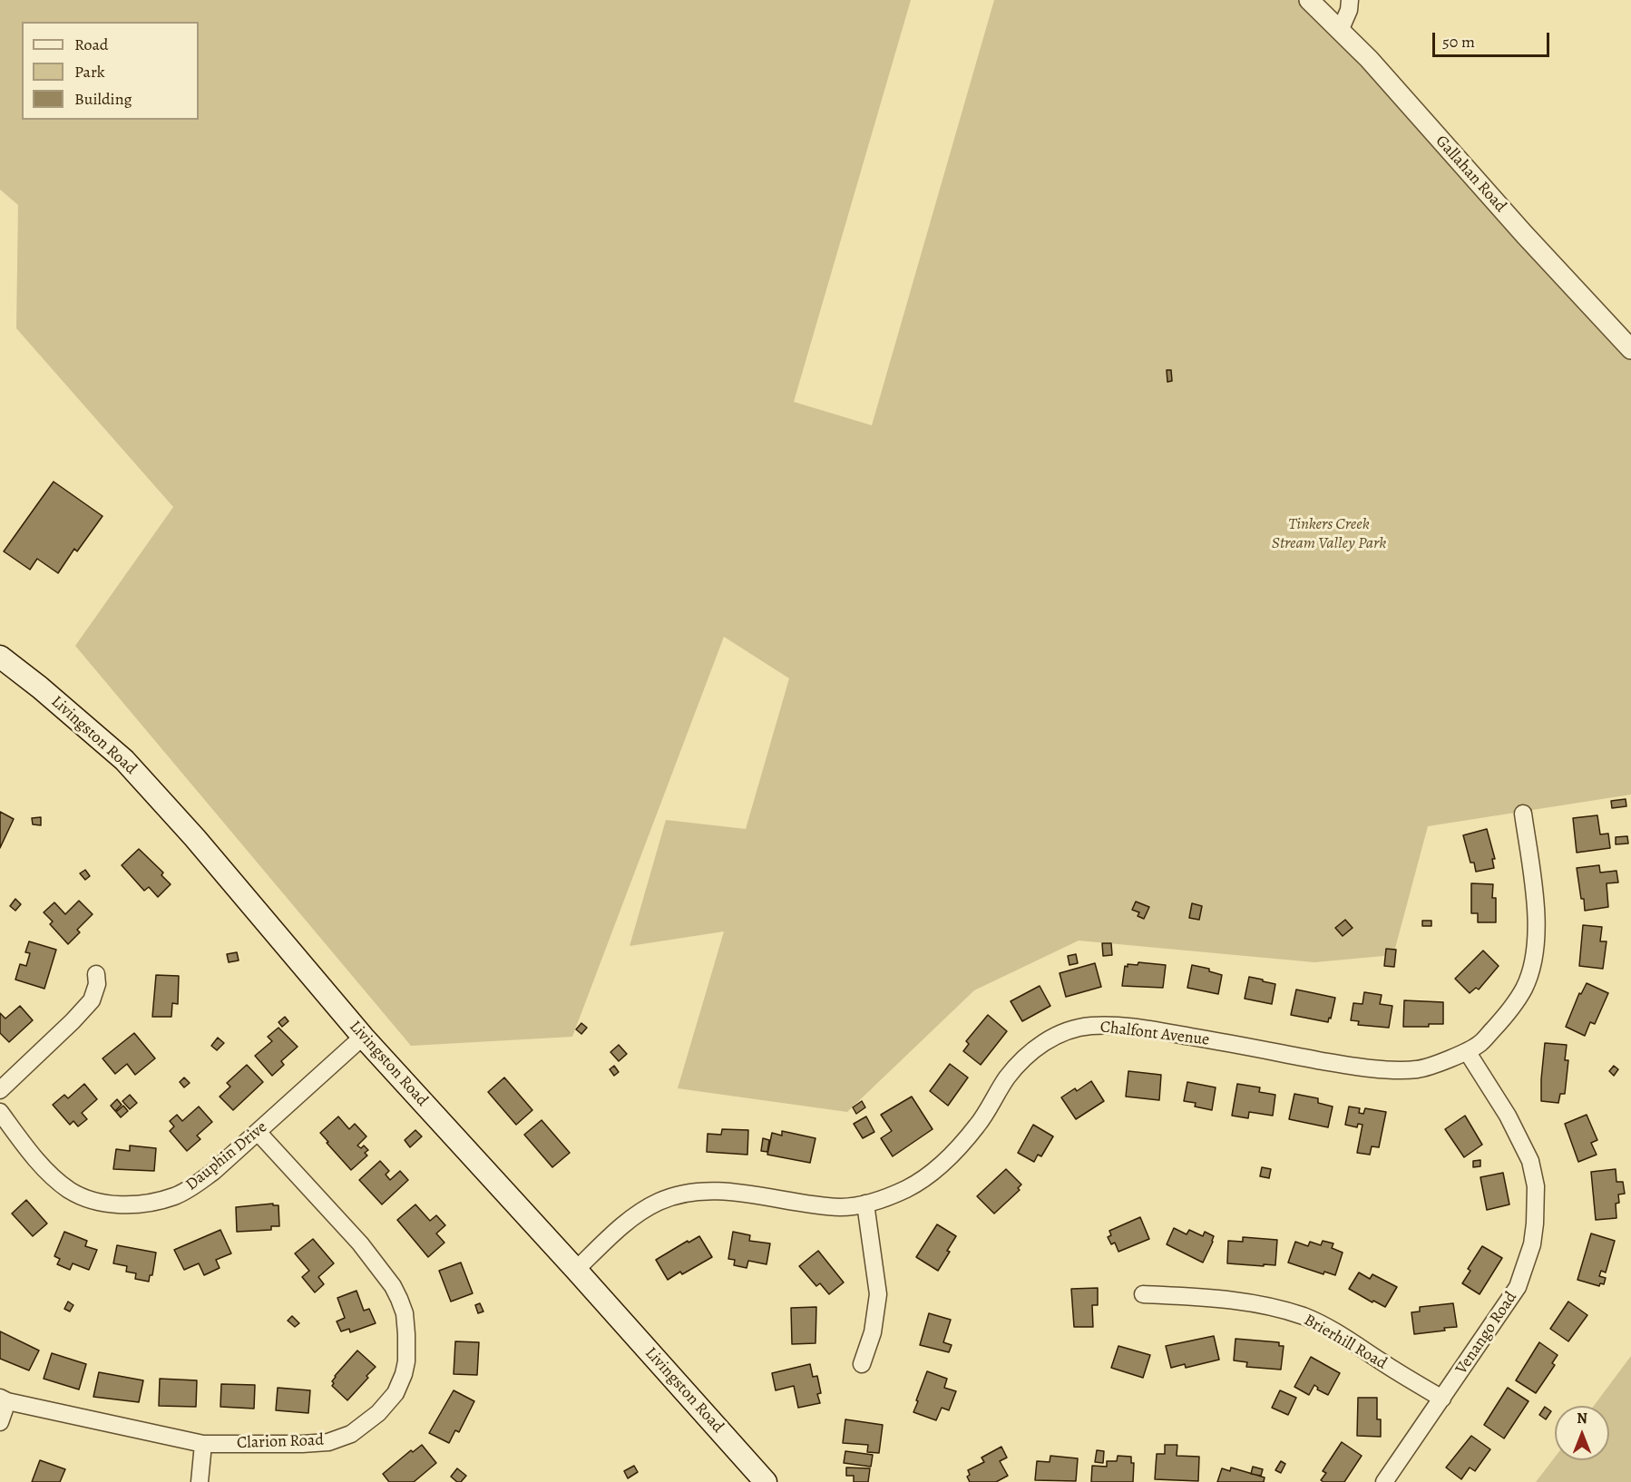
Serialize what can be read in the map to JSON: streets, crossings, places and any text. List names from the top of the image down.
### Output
{
  "streets": {
    "main road": ["Livingston Road"],
    "street": [
      "Gallahan Road",
      "Chalfont Avenue",
      "Dauphin Drive",
      "Venango Road",
      "Brierhill Road",
      "Clarion Road"
    ]
  },
  "crossings": [
    ["Livingston Road", "Chalfont Avenue"],
    ["Livingston Road", "Dauphin Drive"],
    ["Chalfont Avenue", "Venango Road"],
    ["Dauphin Drive", "Clarion Road"],
    ["Venango Road", "Brierhill Road"]
  ],
  "parks": ["Tinkers Creek Stream Valley Park"],
  "legend": ["Road", "Park", "Building"],
  "scale_bar": "50 m",
  "north": "top"
}
